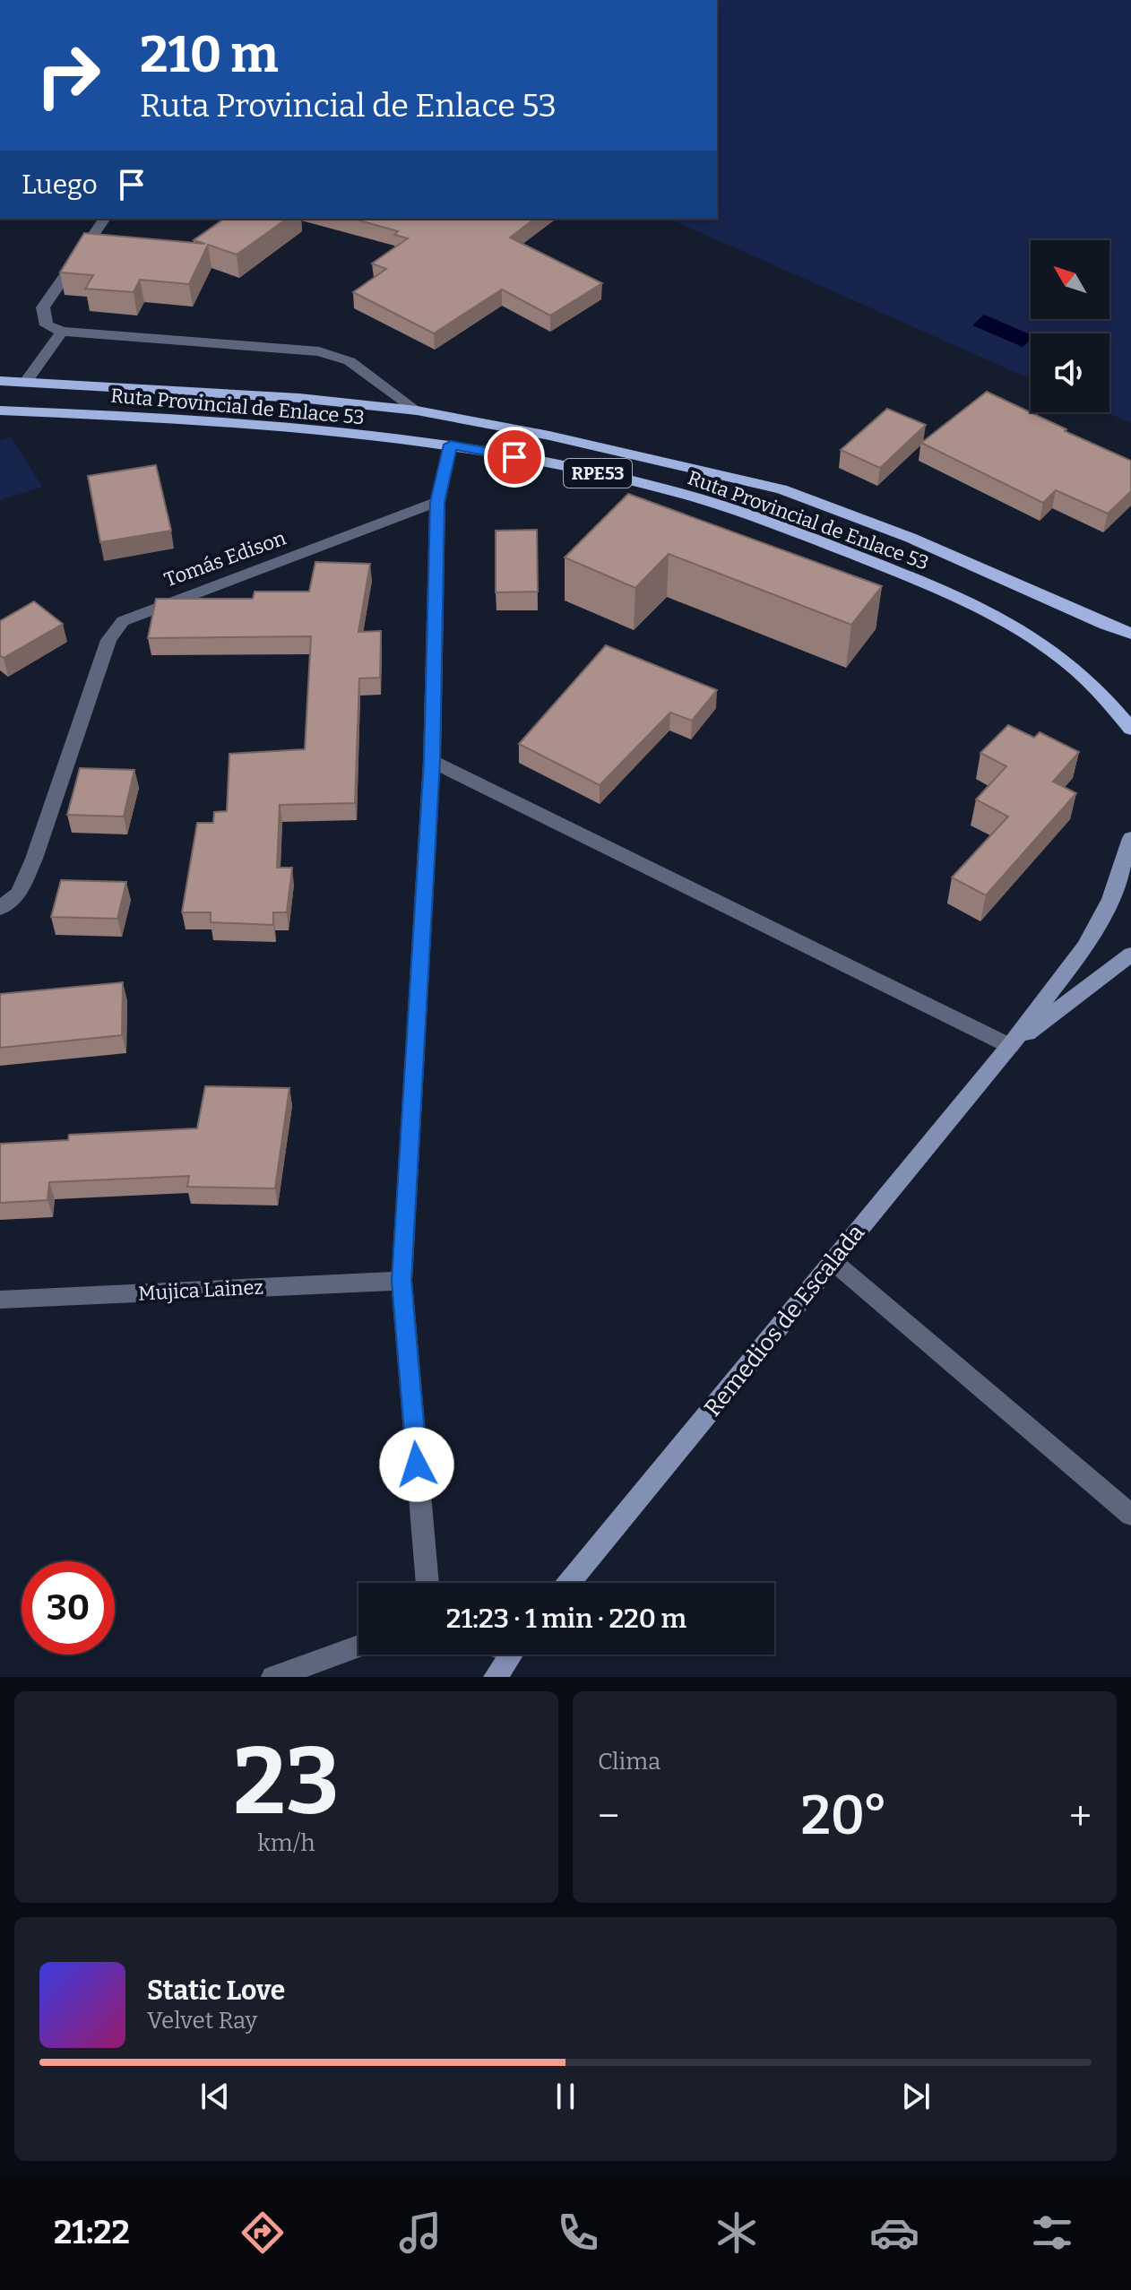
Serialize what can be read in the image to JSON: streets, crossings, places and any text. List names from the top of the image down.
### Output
{
  "streets": {
    "main road": ["Ruta Provincial de Enlace 53", "RPE53", "Remedios de Escalada"],
    "street": ["Tomás Edison", "Mujica Lainez"]
  },
  "north": "top left",
  "page": {
    "turn": ["210 m", "Ruta Provincial de Enlace 53"],
    "then": "Luego",
    "limit": "30",
    "trip": "21:23 · 1 min · 220 m",
    "tile": [
      ["23", "km/h"],
      "Clima"
    ],
    "heat": ["−", "20°", "+"],
    "song": ["Static Love", "Velvet Ray"],
    "tabs": "21:22"
  }
}
